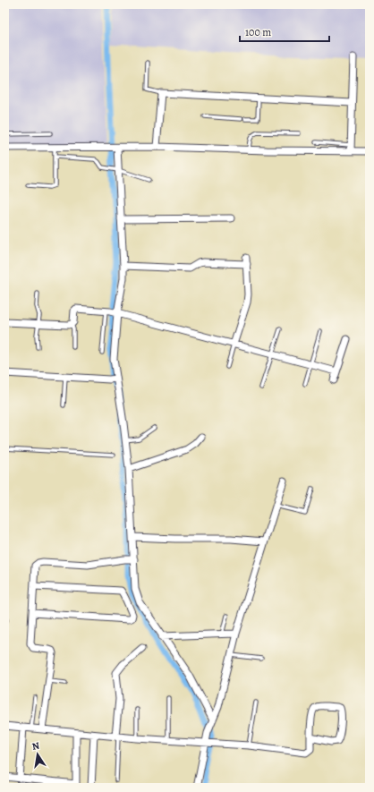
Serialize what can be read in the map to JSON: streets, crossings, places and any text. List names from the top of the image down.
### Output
{
  "scale_bar": "100 m",
  "north": "top"
}
